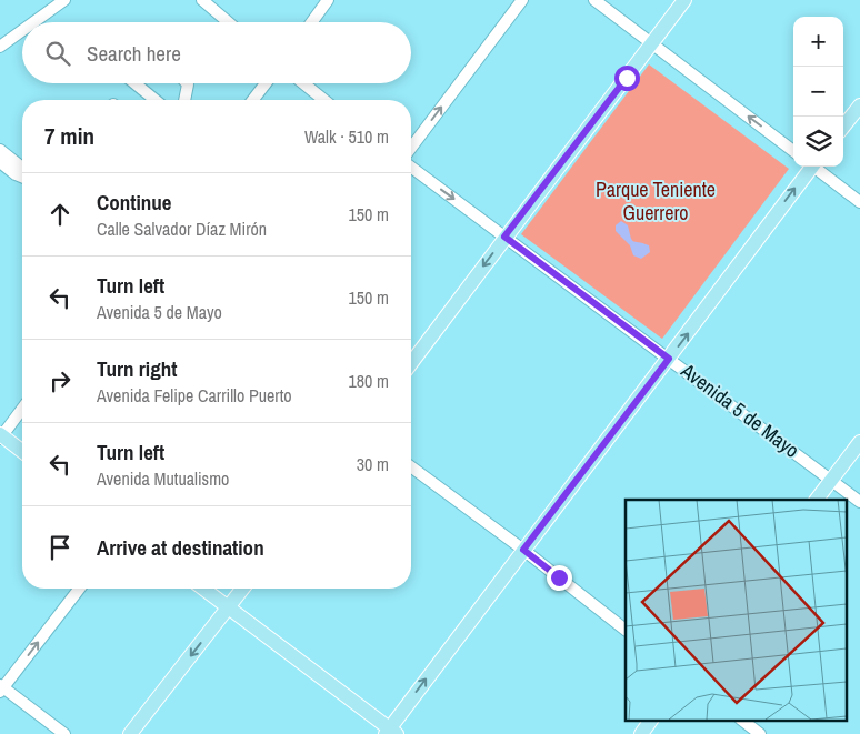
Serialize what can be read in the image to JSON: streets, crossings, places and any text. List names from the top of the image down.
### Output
{
  "streets": {
    "street": ["Avenida 5 de Mayo"]
  },
  "parks": ["Parque Teniente Guerrero"],
  "page": {
    "map_buttons": ["+", "−"],
    "search": "Search here",
    "heading": ["7 min", "Walk · 510 m"],
    "list": [
      ["Continue", "Calle Salvador Díaz Mirón", "150 m"],
      ["Turn left", "Avenida 5 de Mayo", "150 m"],
      ["Turn right", "Avenida Felipe Carrillo Puerto", "180 m"],
      ["Turn left", "Avenida Mutualismo", "30 m"],
      "Arrive at destination"
    ]
  }
}
